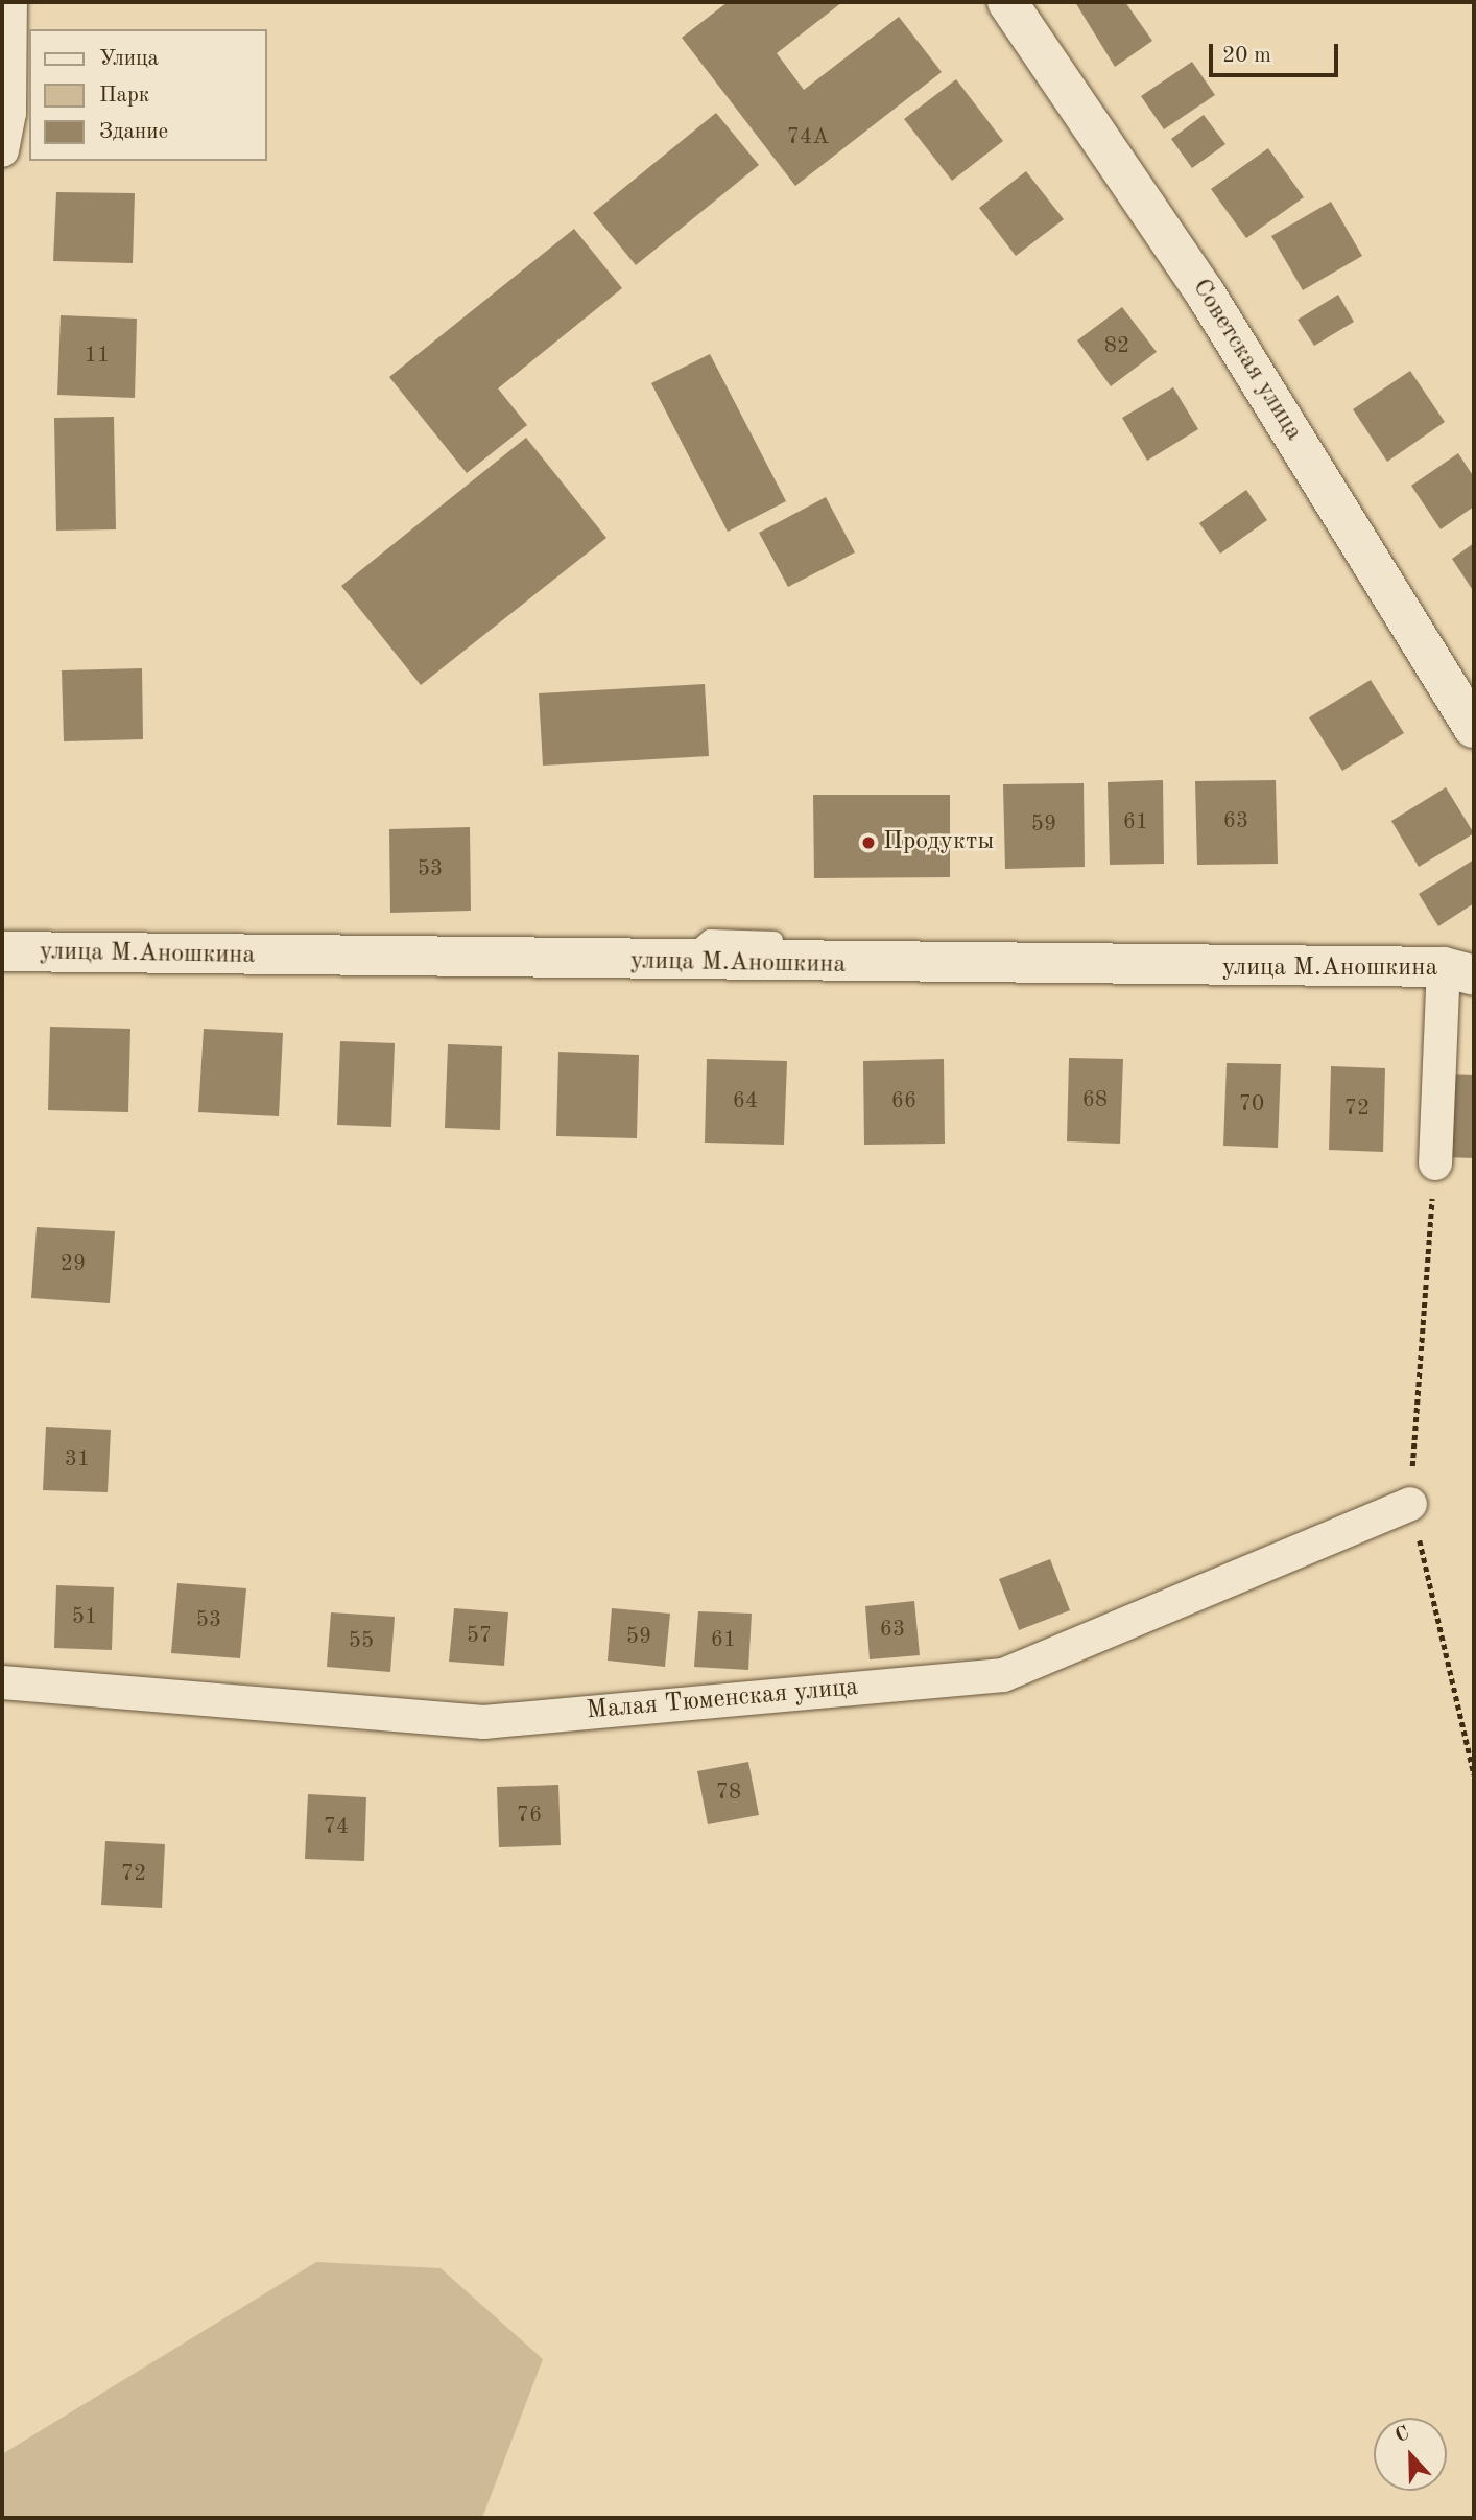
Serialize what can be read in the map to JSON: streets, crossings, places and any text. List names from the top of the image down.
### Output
{
  "streets": {
    "street": ["Советская улица", "улица М.Аношкина", "Малая Тюменская улица"]
  },
  "places": ["Продукты"],
  "house_numbers": [
    "74А",
    "82",
    "11",
    "63",
    "61",
    "59",
    "53",
    "68",
    "64",
    "66",
    "70",
    "72",
    "29",
    "31",
    "51",
    "53",
    "63",
    "57",
    "59",
    "61",
    "55",
    "78",
    "76",
    "74",
    "72"
  ],
  "legend": ["Улица", "Парк", "Здание"],
  "scale_bar": "20 m",
  "north": "top"
}
